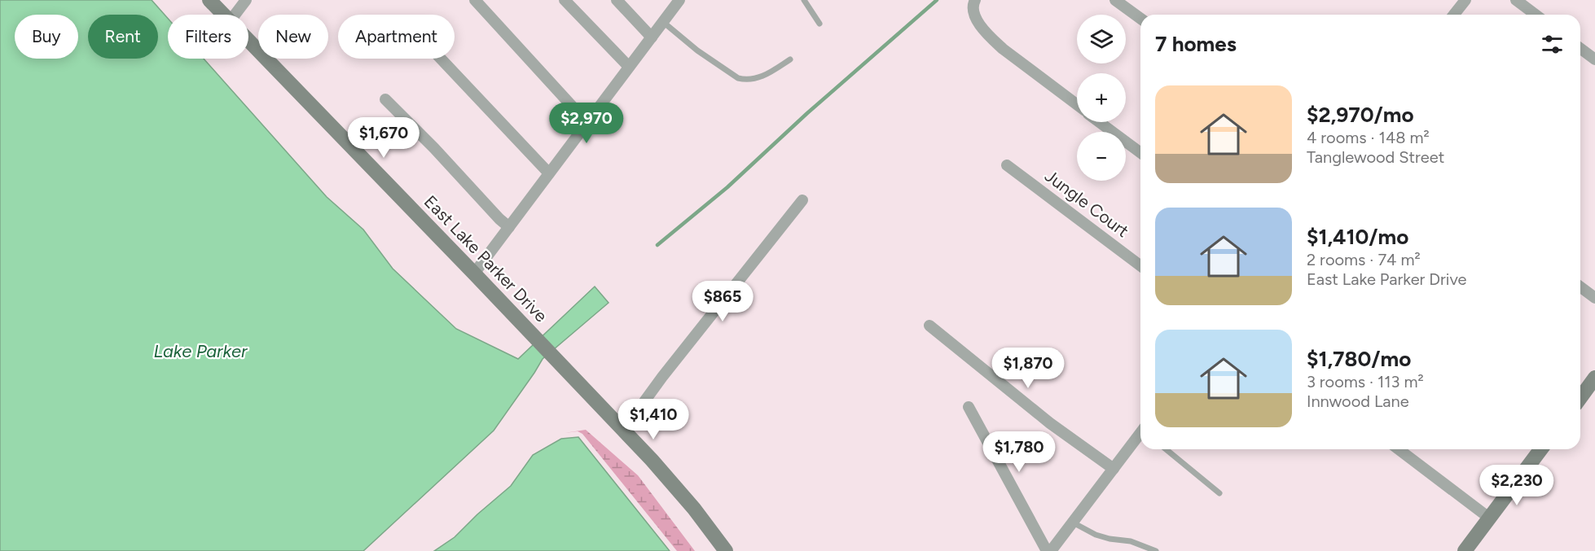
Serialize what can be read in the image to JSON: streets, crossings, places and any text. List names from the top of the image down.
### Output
{
  "streets": {
    "street": ["Jungle Court", "East Lake Parker Drive"]
  },
  "water": ["Lake Parker"],
  "page": {
    "map_buttons": ["+", "−"],
    "chip": [
      "Buy",
      "Rent",
      "Filters",
      "New",
      "Apartment"
    ],
    "heading": "7 homes",
    "list": [
      {
        "name": "$2,970/mo",
        "note": "4 rooms · 148 m² · Tanglewood Street"
      },
      {
        "name": "$1,410/mo",
        "note": "2 rooms · 74 m² · East Lake Parker Drive"
      },
      {
        "name": "$1,780/mo",
        "note": "3 rooms · 113 m² · Innwood Lane"
      }
    ],
    "price": [
      "$2,970",
      "$1,670",
      "$865",
      "$1,870",
      "$1,410",
      "$1,780",
      "$2,230"
    ]
  }
}
